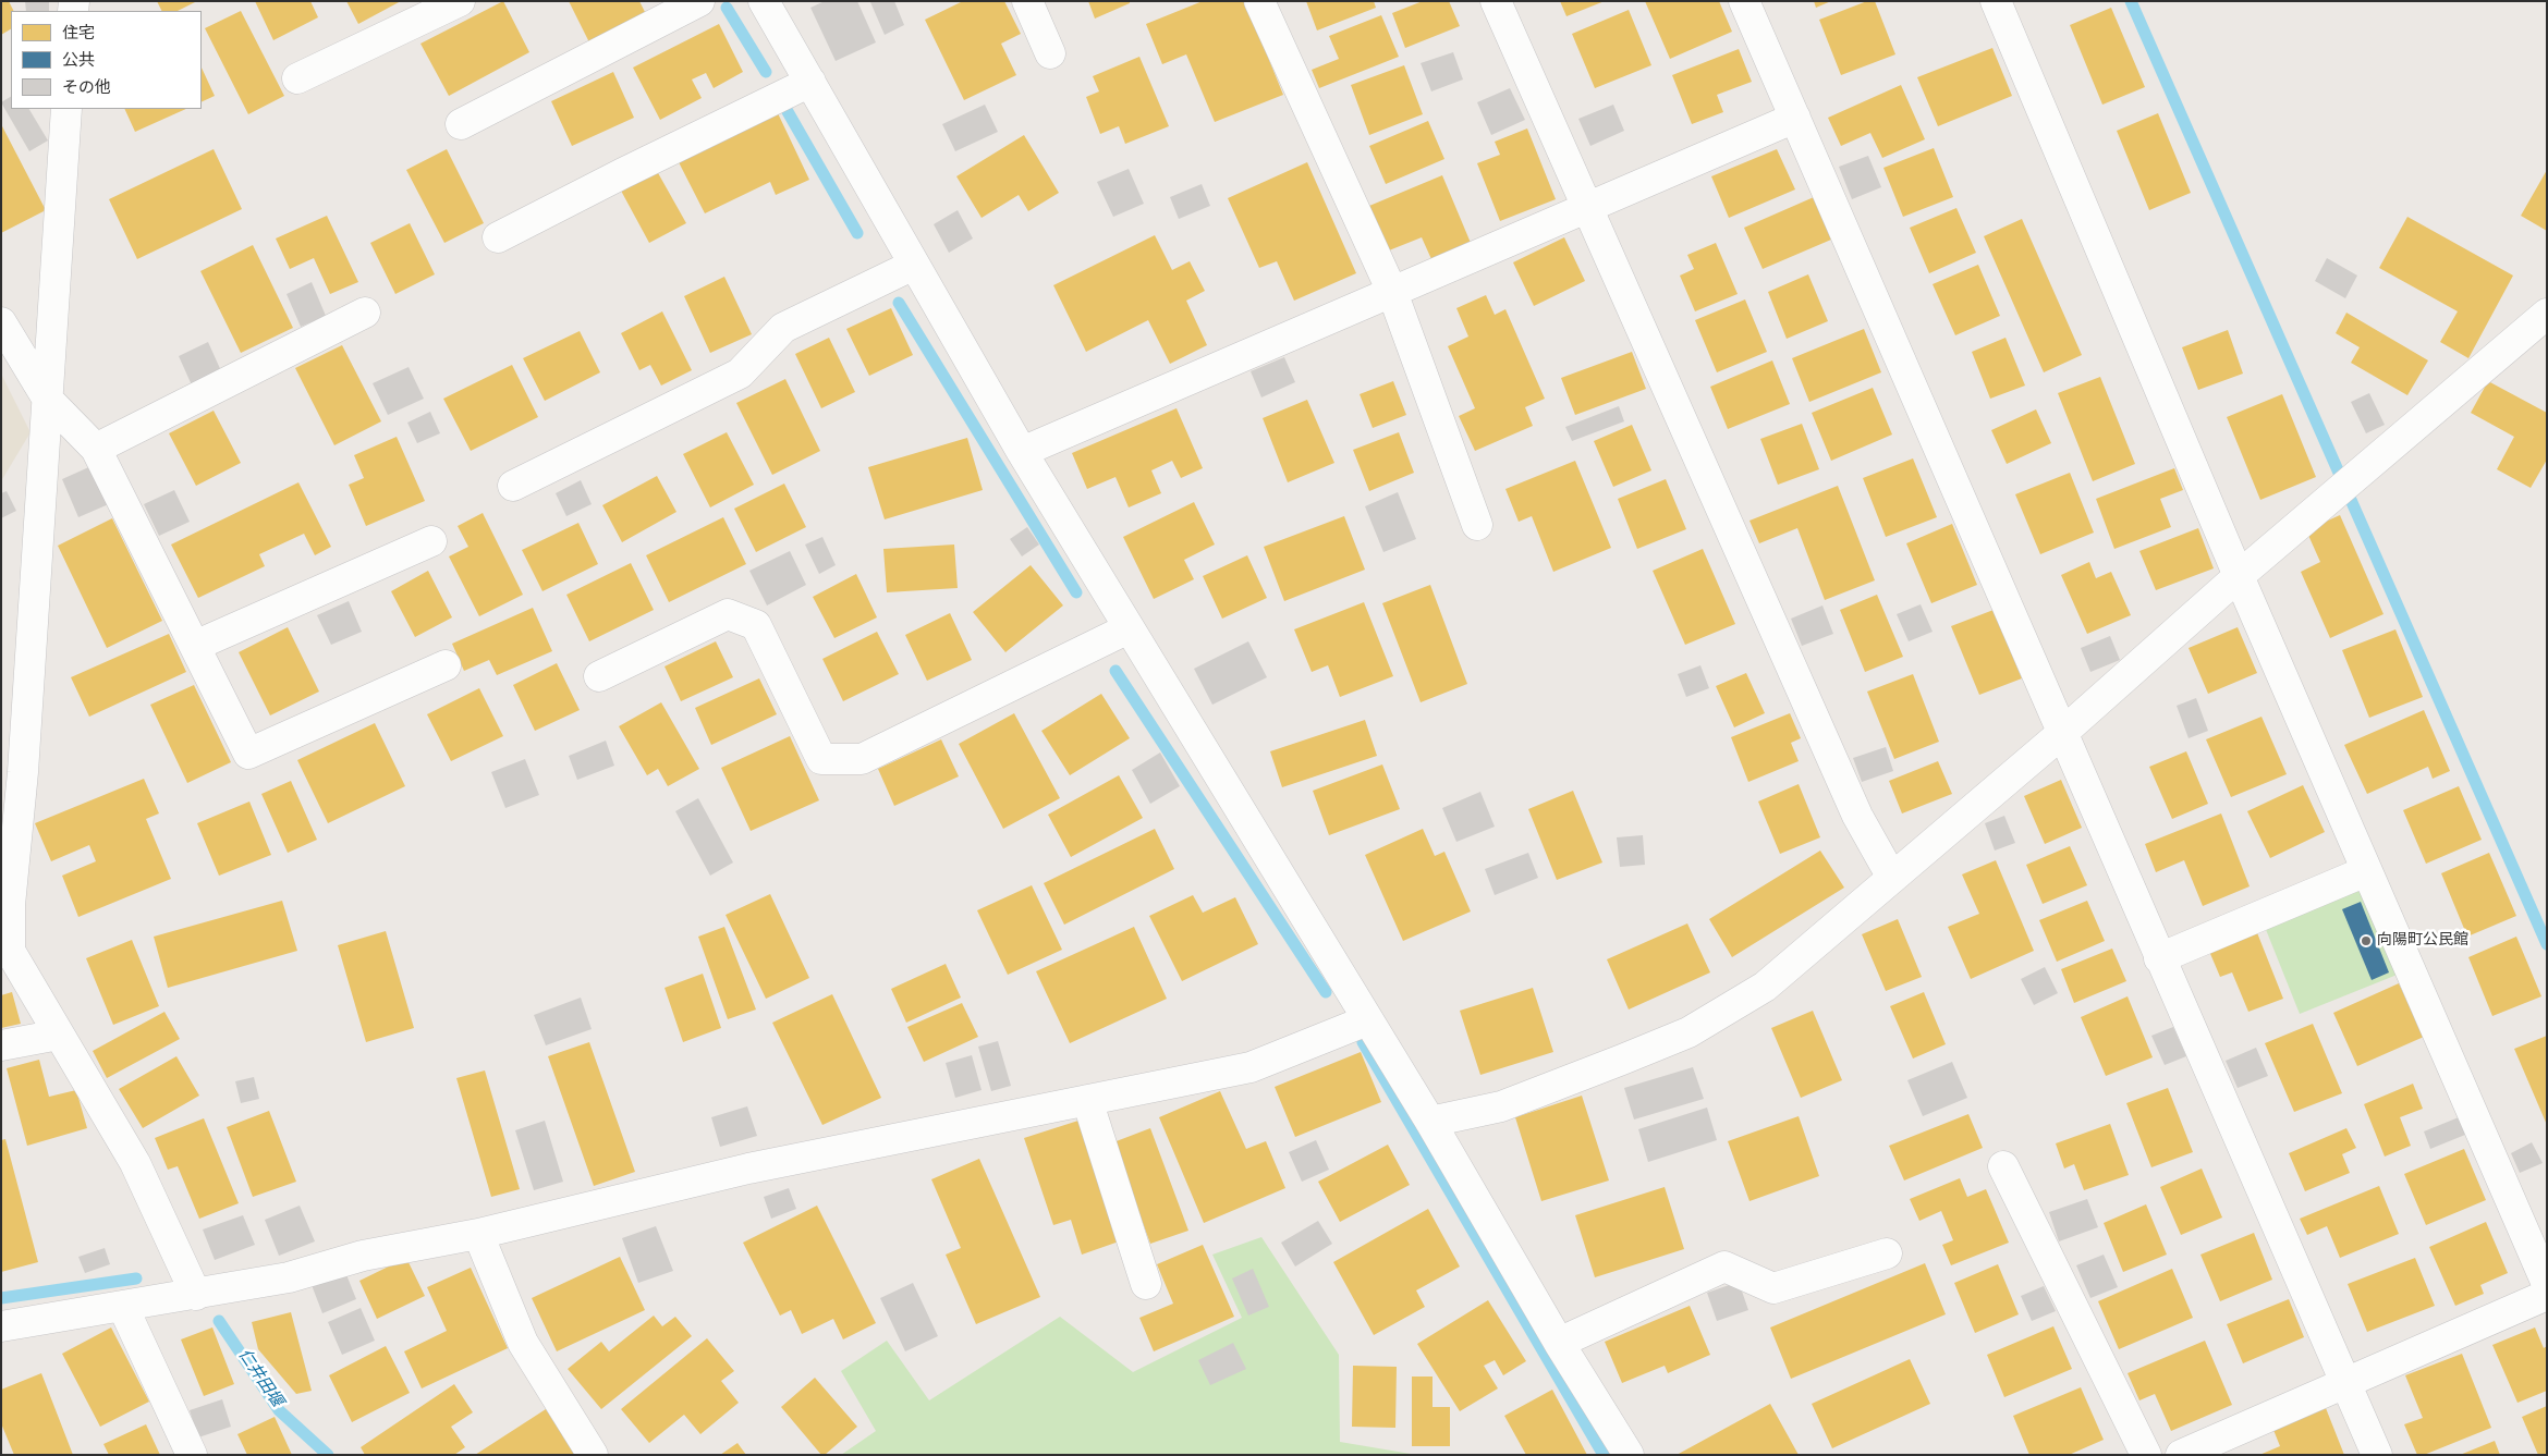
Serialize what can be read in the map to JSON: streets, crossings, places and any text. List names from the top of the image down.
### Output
{
  "water": ["仁井田堰"],
  "places": ["向陽町公民館"],
  "legend": ["住宅", "公共", "その他"]
}
